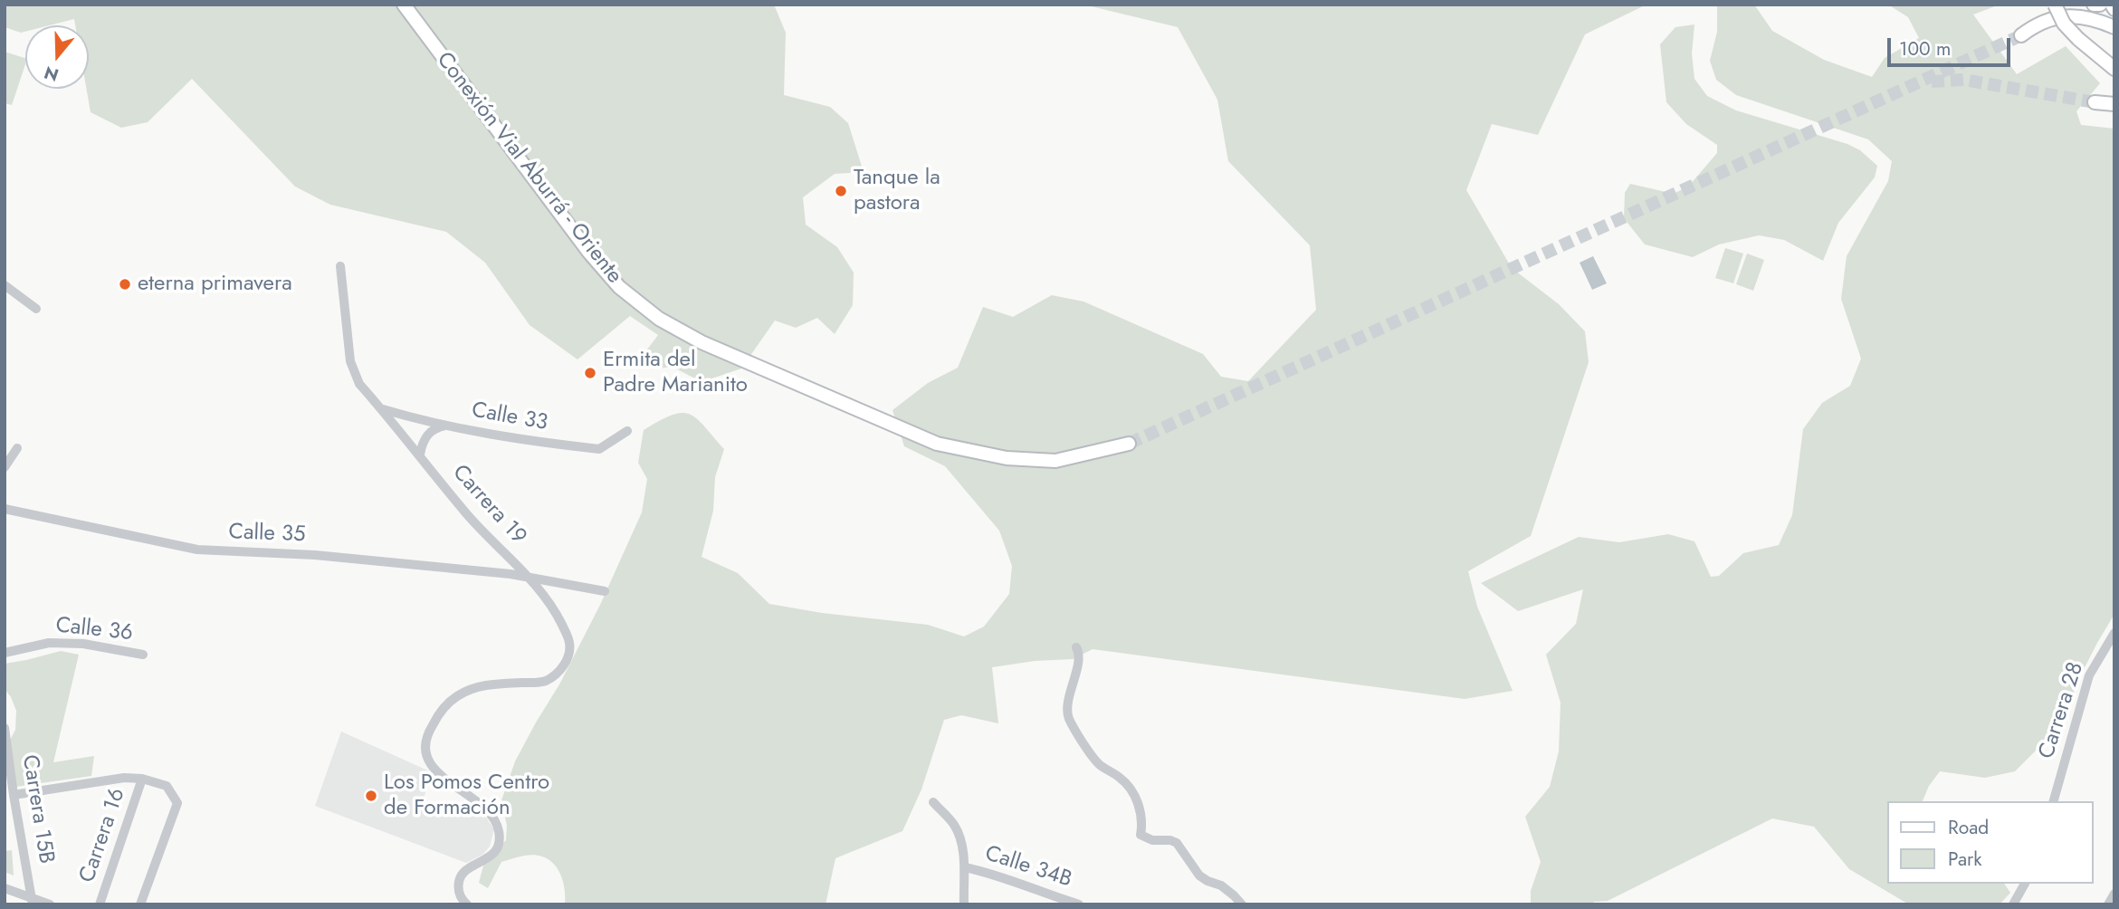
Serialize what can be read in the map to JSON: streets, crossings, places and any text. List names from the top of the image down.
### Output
{
  "streets": {
    "main road": ["Conexión Vial Aburrá - Oriente"],
    "street": [
      "Calle 33",
      "Carrera 19",
      "Calle 35",
      "Calle 36",
      "Carrera 28",
      "Carrera 15B",
      "Carrera 16",
      "Calle 34B"
    ]
  },
  "crossings": [
    ["Calle 33", "Carrera 19"],
    ["Carrera 19", "Calle 35"]
  ],
  "places": [
    "Tanque la pastora",
    "eterna primavera",
    "Ermita del Padre Marianito",
    "Los Pomos Centro de Formación"
  ],
  "legend": ["Road", "Park"],
  "scale_bar": "100 m",
  "north": "bottom"
}
